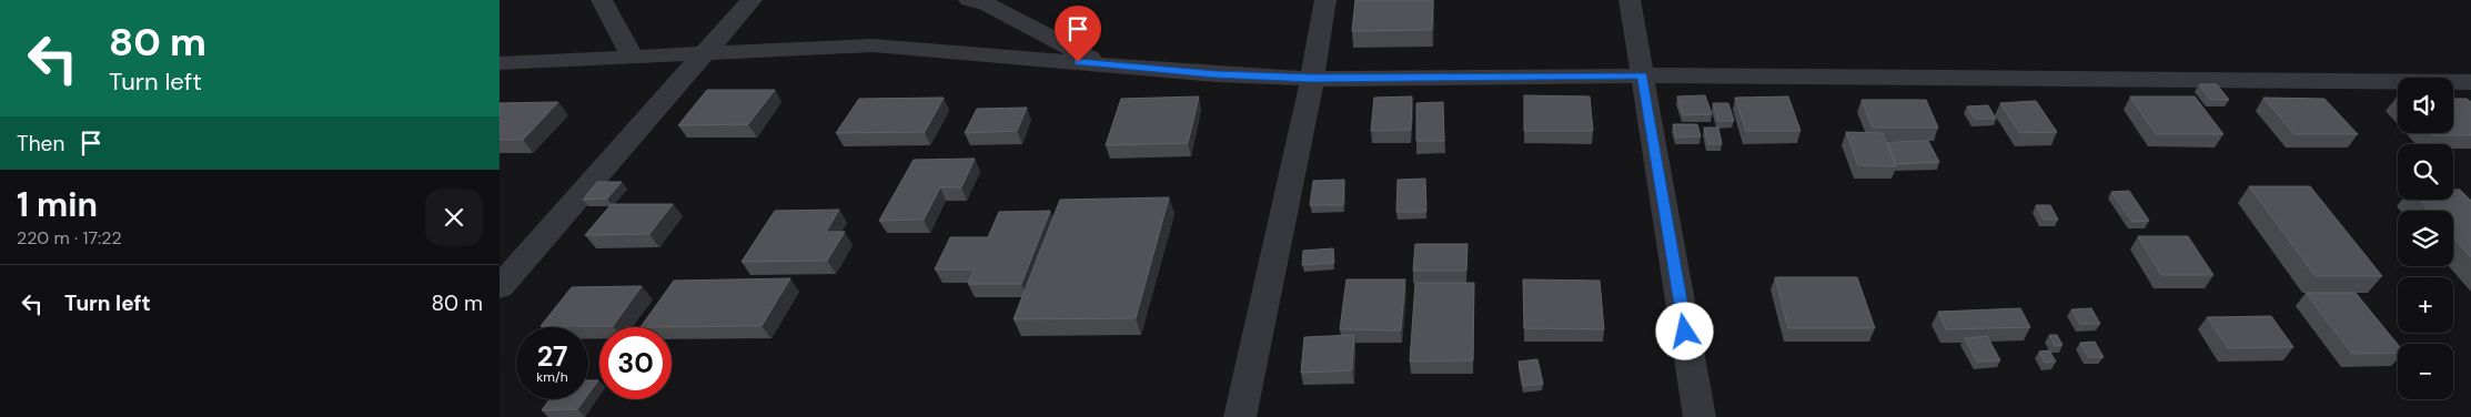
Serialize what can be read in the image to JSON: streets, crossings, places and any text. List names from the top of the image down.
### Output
{
  "page": {
    "turn": ["80 m", "Turn left"],
    "map_buttons": ["+", "−"],
    "then": "Then",
    "heading": ["1 min", "220 m · 17:22"],
    "list": [
      {
        "name": "Turn left",
        "value": "80 m"
      }
    ],
    "speed": "27 km/h",
    "limit": "30"
  }
}
